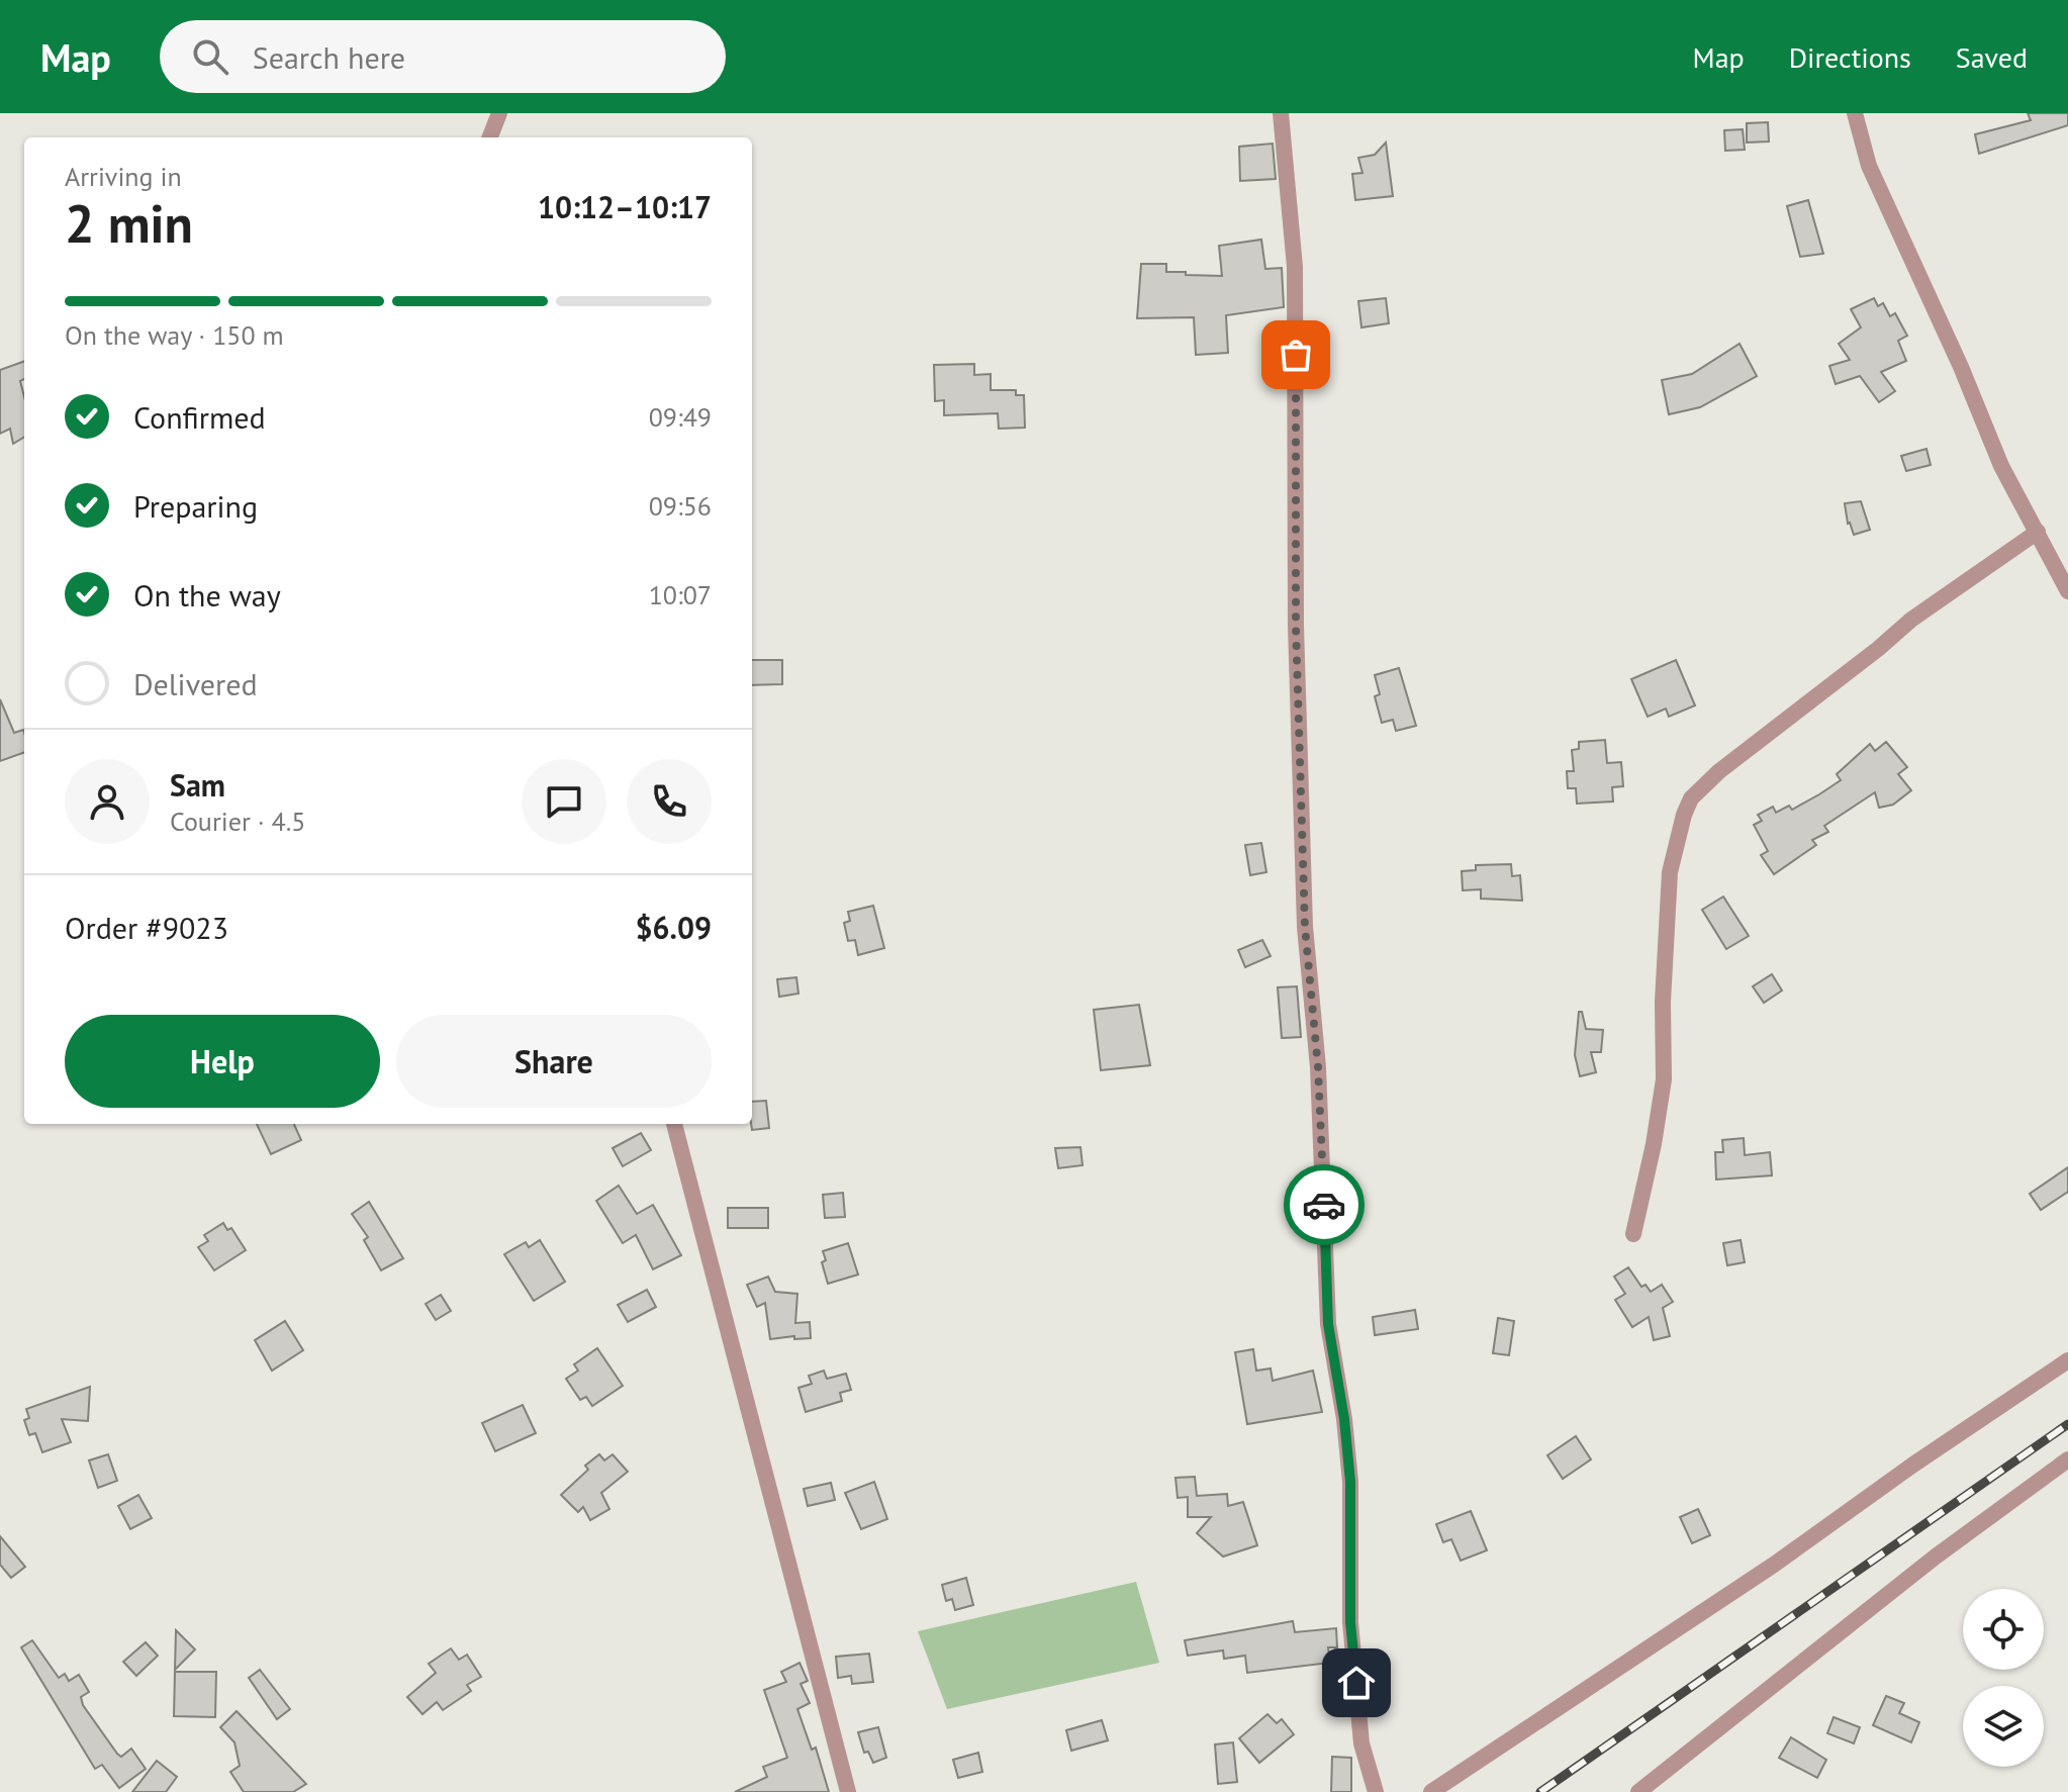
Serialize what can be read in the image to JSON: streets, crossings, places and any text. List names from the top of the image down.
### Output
{
  "page": {
    "header": "Map",
    "search": "Search here",
    "nav": ["Map", "Directions", "Saved"],
    "heading": ["2 min", "Arriving in", "10:12–10:17"],
    "panel": [
      "Sam",
      "Courier · 4.5",
      "Order #9023",
      "$6.09"
    ],
    "bar": "On the way · 150 m",
    "list": [
      ["Confirmed", "09:49"],
      ["Preparing", "09:56"],
      ["On the way", "10:07"],
      "Delivered"
    ],
    "buttons": ["Help", "Share"]
  }
}
